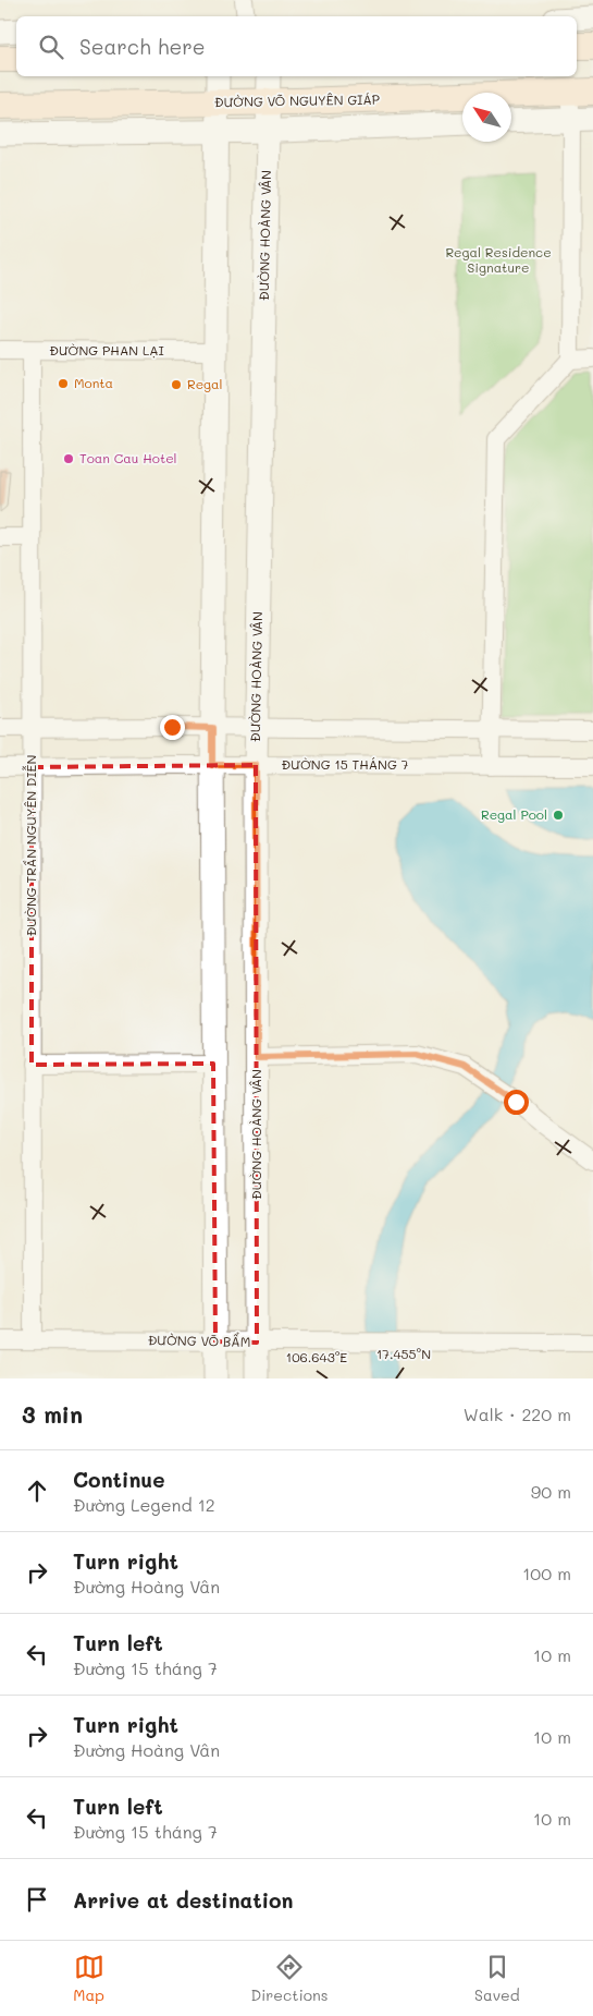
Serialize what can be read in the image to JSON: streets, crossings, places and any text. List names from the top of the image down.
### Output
{
  "streets": {
    "main road": ["ĐƯỜNG VÕ NGUYÊN GIÁP"],
    "street": [
      "ĐƯỜNG HOÀNG VÂN",
      "ĐƯỜNG PHAN LẠI",
      "ĐƯỜNG 15 THÁNG 7",
      "ĐƯỜNG TRẦN NGUYÊN DIỄN",
      "ĐƯỜNG VÕ BẨM"
    ]
  },
  "crossings": [
    ["ĐƯỜNG VÕ NGUYÊN GIÁP", "ĐƯỜNG HOÀNG VÂN"],
    ["ĐƯỜNG HOÀNG VÂN", "ĐƯỜNG 15 THÁNG 7"],
    ["ĐƯỜNG HOÀNG VÂN", "ĐƯỜNG VÕ BẨM"],
    ["ĐƯỜNG PHAN LẠI", "ĐƯỜNG TRẦN NGUYÊN DIỄN"],
    ["ĐƯỜNG 15 THÁNG 7", "ĐƯỜNG TRẦN NGUYÊN DIỄN"],
    ["ĐƯỜNG TRẦN NGUYÊN DIỄN", "ĐƯỜNG VÕ BẨM"]
  ],
  "parks": ["Regal Residence Signature"],
  "places": [
    "Monta",
    "Regal",
    "Toan Cau Hotel",
    "Regal Pool"
  ],
  "north": "top left",
  "page": {
    "search": "Search here",
    "heading": ["3 min", "Walk · 220 m"],
    "list": [
      ["Continue", "Đường Legend 12", "90 m"],
      ["Turn right", "Đường Hoàng Vân", "100 m"],
      ["Turn left", "Đường 15 tháng 7", "10 m"],
      ["Turn right", "Đường Hoàng Vân", "10 m"],
      ["Turn left", "Đường 15 tháng 7", "10 m"],
      "Arrive at destination"
    ],
    "nav": ["Map", "Directions", "Saved"]
  },
  "coordinates": ["17.455°N", "106.643°E"]
}
